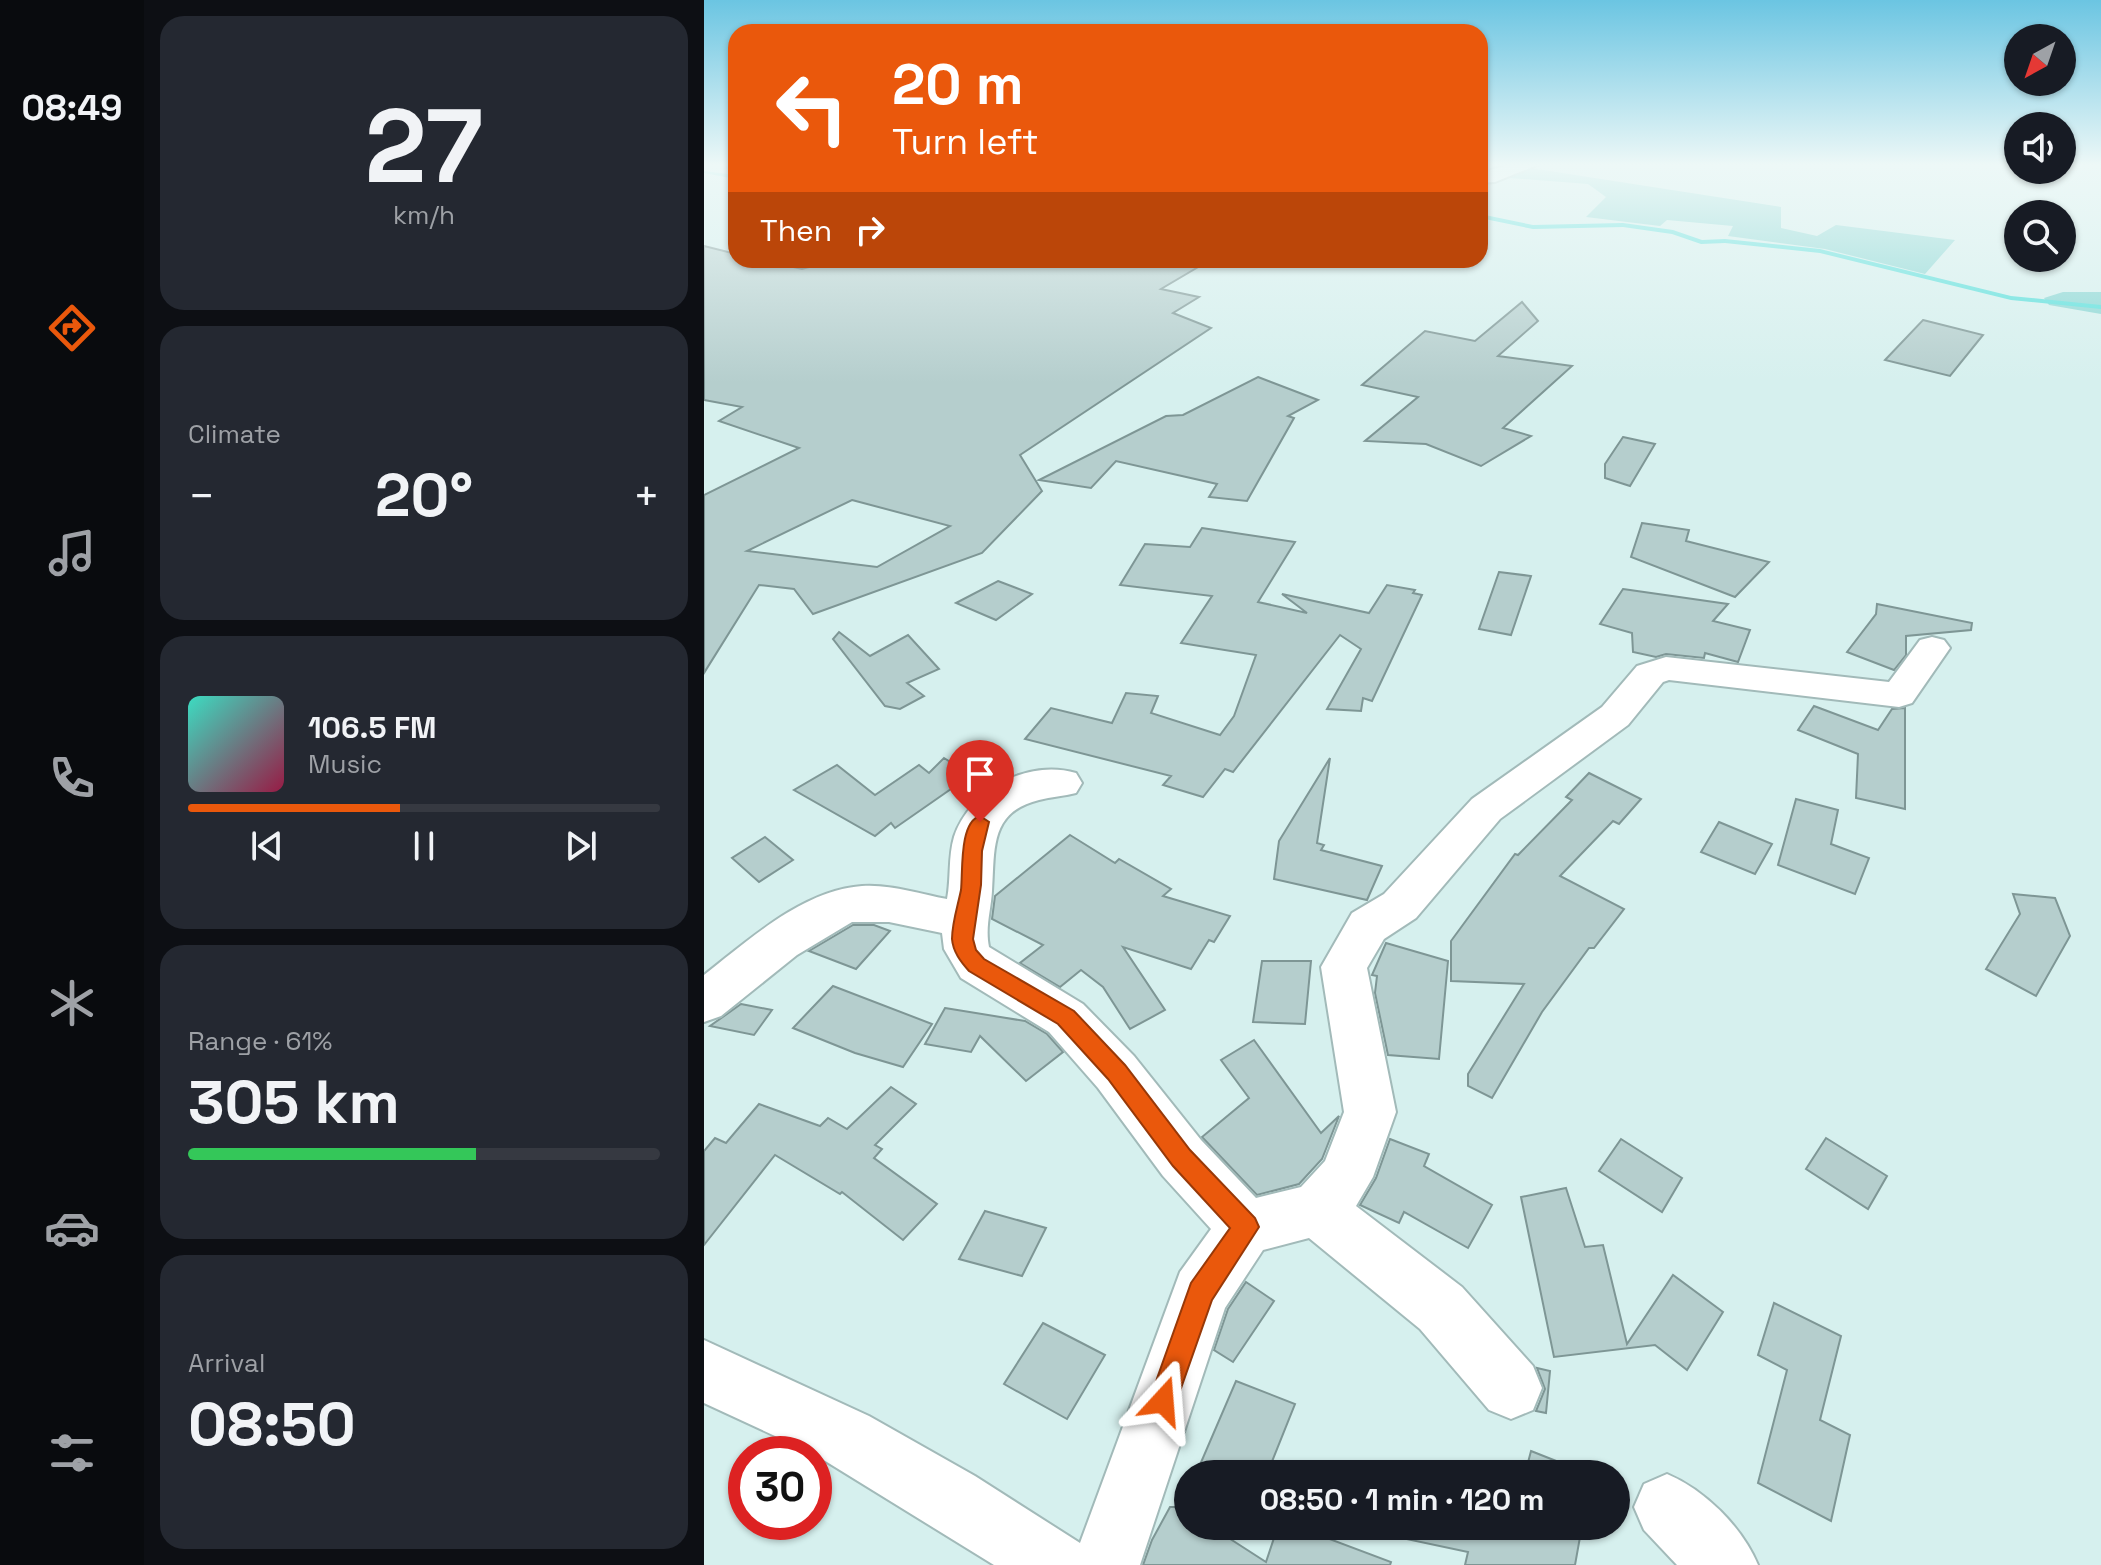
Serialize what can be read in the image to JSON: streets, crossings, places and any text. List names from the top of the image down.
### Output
{
  "north": "bottom left",
  "page": {
    "tabs": "08:49",
    "tile": [
      ["27", "km/h"],
      "Climate",
      ["Range · 61%", "305 km"],
      ["Arrival", "08:50"]
    ],
    "turn": ["20 m", "Turn left"],
    "then": "Then",
    "heat": ["−", "20°", "+"],
    "song": ["106.5 FM", "Music"],
    "limit": "30",
    "trip": "08:50 · 1 min · 120 m"
  }
}
